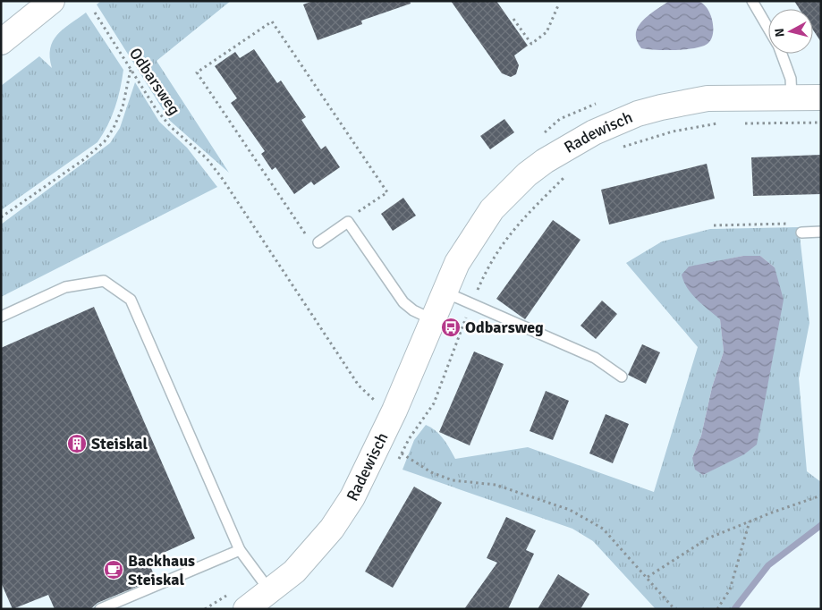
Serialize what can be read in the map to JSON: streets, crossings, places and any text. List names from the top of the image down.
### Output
{
  "streets": {
    "main road": ["Radewisch"],
    "path": ["Odbarsweg"]
  },
  "crossings": [
    ["Odbarsweg", "Radewisch"]
  ],
  "places": {
    "bus stop": ["Odbarsweg"],
    "building": ["Steiskal"],
    "cafe": ["Backhaus Steiskal"]
  },
  "north": "left"
}
